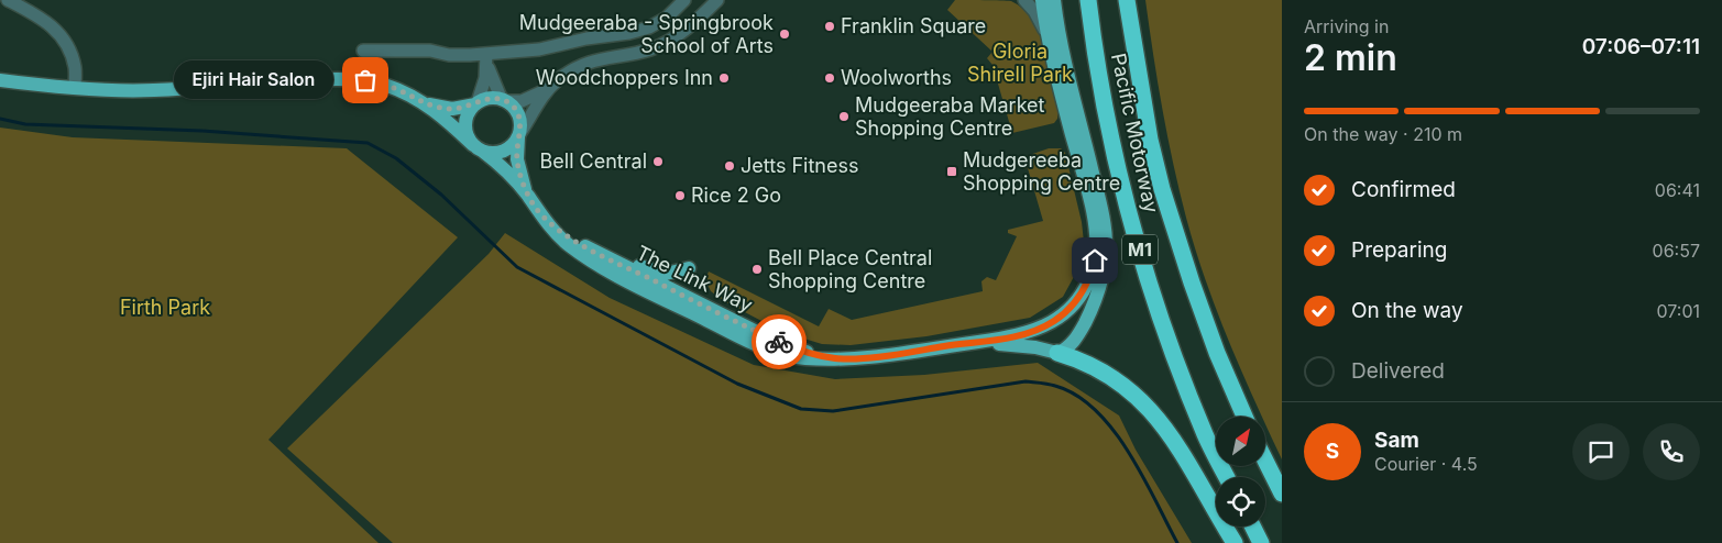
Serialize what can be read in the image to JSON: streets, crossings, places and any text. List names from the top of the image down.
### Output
{
  "streets": {
    "highway": ["Pacific Motorway", "M1"],
    "main road": ["The Link Way"]
  },
  "parks": ["Gloria Shirell Park", "Firth Park"],
  "places": {
    "other": [
      "Franklin Square",
      "Mudgeeraba - Springbrook School of Arts",
      "Woodchoppers Inn",
      "Woolworths",
      "Ejiri Hair Salon",
      "Mudgeeraba Market Shopping Centre",
      "Bell Central",
      "Jetts Fitness",
      "Rice 2 Go",
      "Bell Place Central Shopping Centre"
    ],
    "transit": ["Mudgereeba Shopping Centre"]
  },
  "north": "top right",
  "page": {
    "heading": ["2 min", "Arriving in", "07:06–07:11"],
    "panel": ["Sam", "Courier · 4.5"],
    "bubble": "Ejiri Hair Salon",
    "bar": "On the way · 210 m",
    "list": [
      ["Confirmed", "06:41"],
      ["Preparing", "06:57"],
      ["On the way", "07:01"],
      "Delivered"
    ],
    "round": "S"
  }
}
